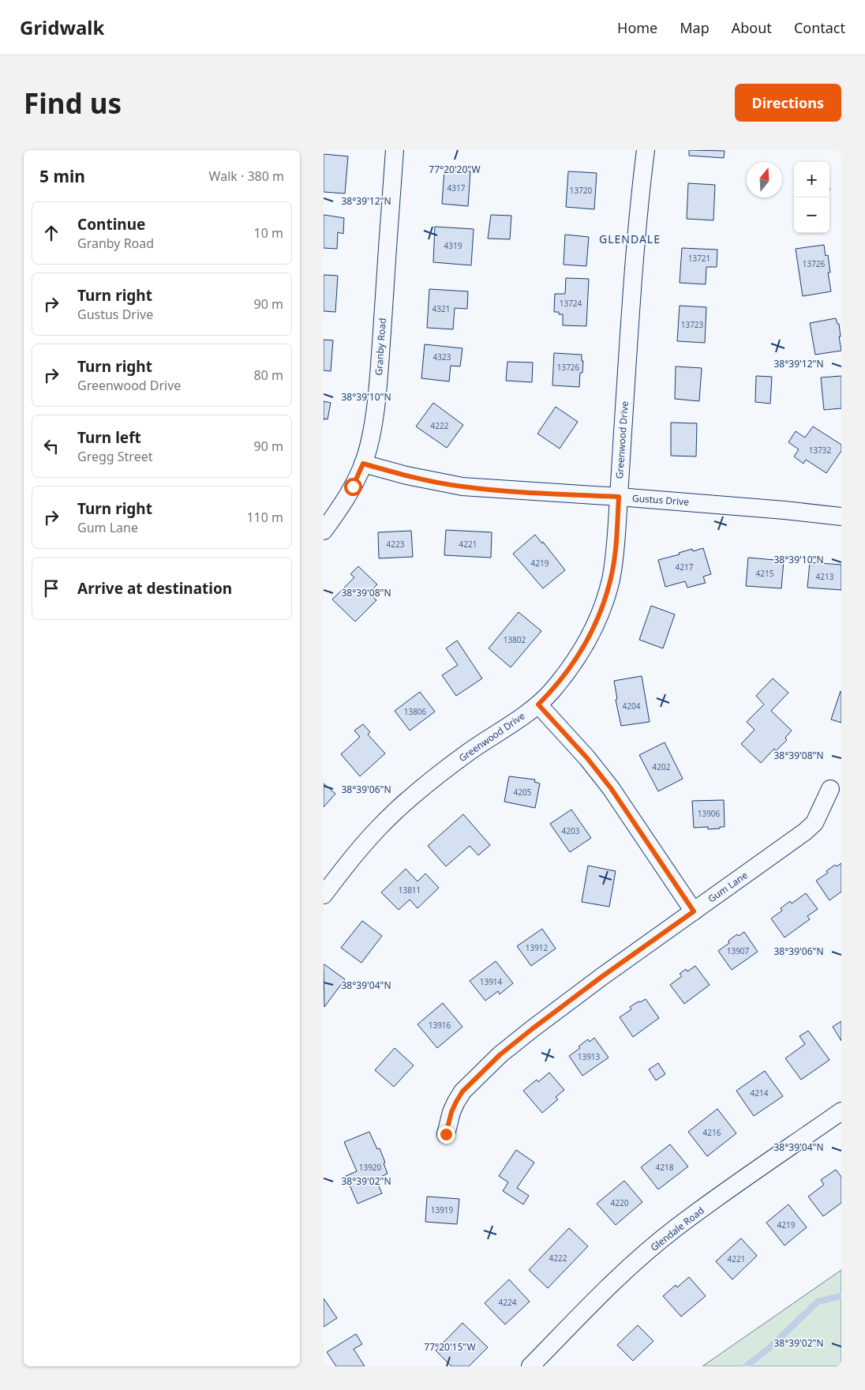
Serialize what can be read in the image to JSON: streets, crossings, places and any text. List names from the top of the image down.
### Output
{
  "streets": {
    "street": [
      "Granby Road",
      "Greenwood Drive",
      "Gustus Drive",
      "Gum Lane",
      "Glendale Road"
    ]
  },
  "crossings": [
    ["Granby Road", "Gustus Drive"],
    ["Greenwood Drive", "Gustus Drive"]
  ],
  "districts": ["GLENDALE"],
  "house_numbers": [
    "4317",
    "13720",
    "4319",
    "13721",
    "13726",
    "13724",
    "4321",
    "13723",
    "4323",
    "13726",
    "4222",
    "13732",
    "4223",
    "4221",
    "4219",
    "4217",
    "4215",
    "4213",
    "13802",
    "4204",
    "13806",
    "4202",
    "4205",
    "13906",
    "4203",
    "13811",
    "13912",
    "13907",
    "13914",
    "13916",
    "13913",
    "4214",
    "4216",
    "13920",
    "4218",
    "4220",
    "13919",
    "4219",
    "4222",
    "4221",
    "4224"
  ],
  "north": "top",
  "page": {
    "header": "Gridwalk",
    "nav": [
      "Home",
      "Map",
      "About",
      "Contact"
    ],
    "buttons": "Directions",
    "title": "Find us",
    "heading": ["5 min", "Walk · 380 m"],
    "map_buttons": ["+", "−"],
    "list": [
      ["Continue", "Granby Road", "10 m"],
      ["Turn right", "Gustus Drive", "90 m"],
      ["Turn right", "Greenwood Drive", "80 m"],
      ["Turn left", "Gregg Street", "90 m"],
      ["Turn right", "Gum Lane", "110 m"],
      "Arrive at destination"
    ]
  },
  "coordinates": [
    "77°20'20\"W",
    "38°39'12\"N",
    "38°39'10\"N",
    "38°39'08\"N",
    "38°39'06\"N",
    "38°39'04\"N",
    "38°39'02\"N",
    "77°20'15\"W"
  ]
}
